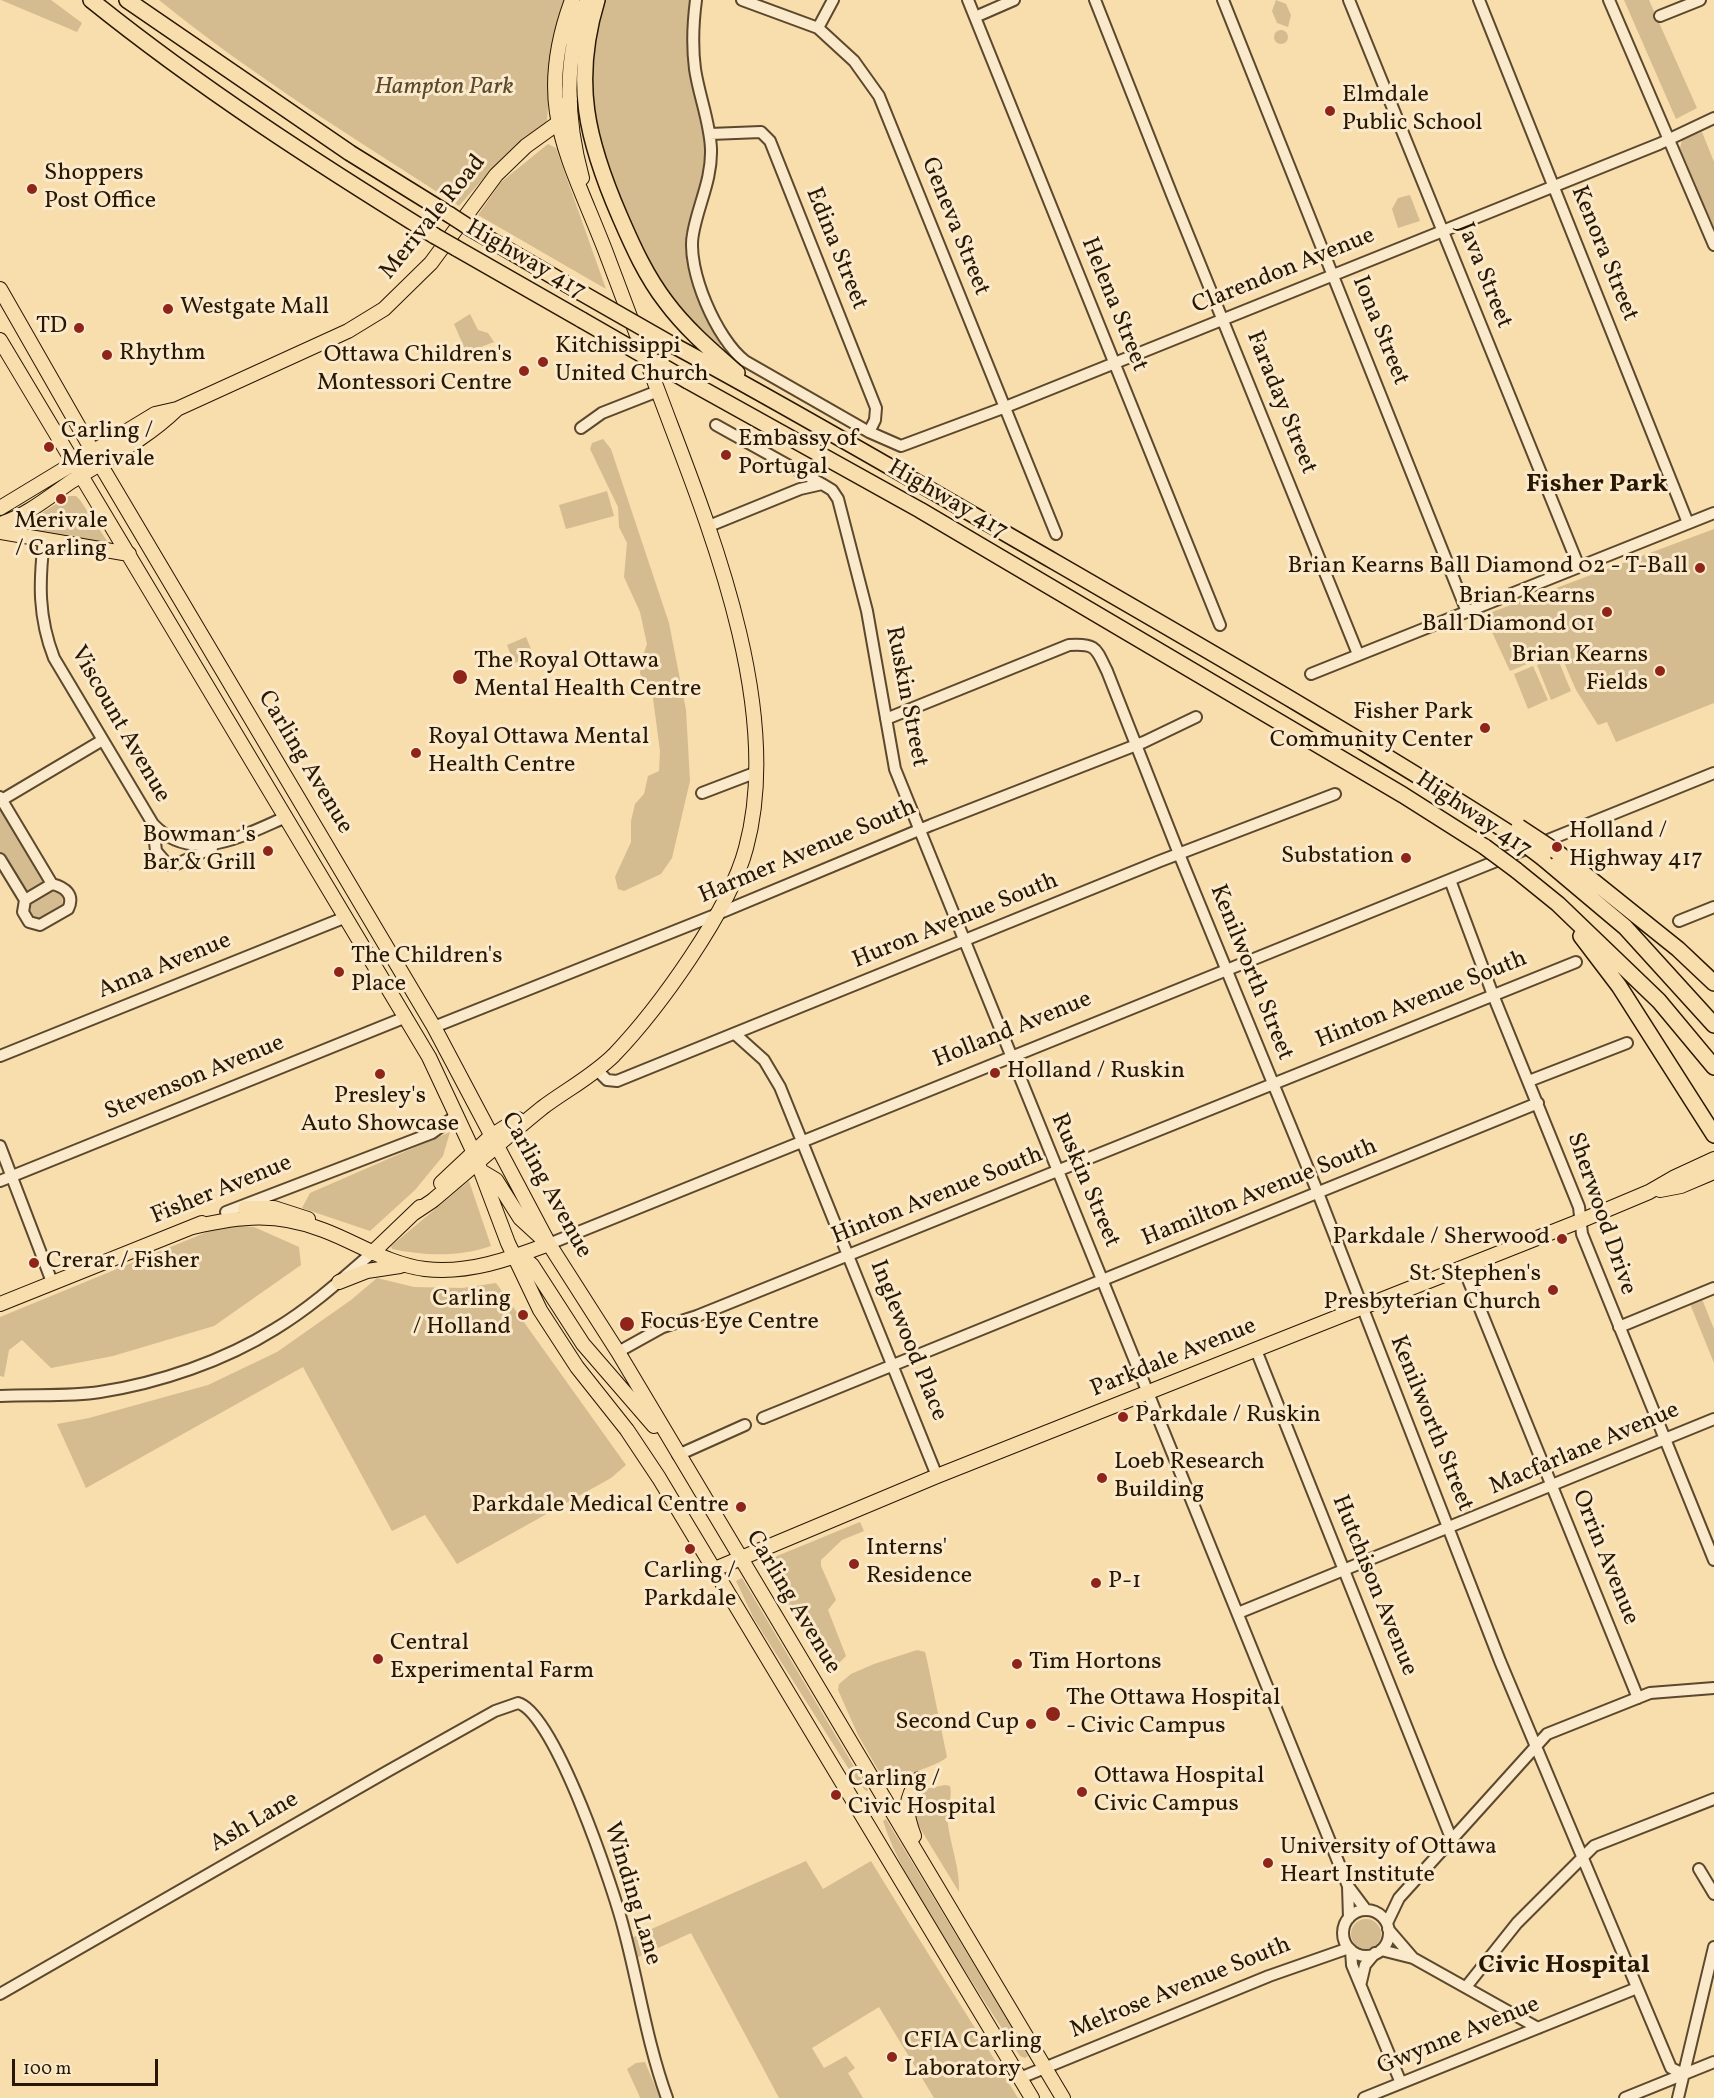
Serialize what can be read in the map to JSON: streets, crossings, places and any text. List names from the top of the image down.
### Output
{
  "streets": {
    "highway": ["Highway 417"],
    "main road": [
      "Merivale Road",
      "Carling Avenue",
      "Holland Avenue",
      "Fisher Avenue",
      "Parkdale Avenue"
    ],
    "street": [
      "Geneva Street",
      "Edina Street",
      "Kenora Street",
      "Clarendon Avenue",
      "Java Street",
      "Helena Street",
      "Iona Street",
      "Faraday Street",
      "Ruskin Street",
      "Viscount Avenue",
      "Harmer Avenue South",
      "Huron Avenue South",
      "Anna Avenue",
      "Kenilworth Street",
      "Hinton Avenue South",
      "Stevenson Avenue",
      "Hamilton Avenue South",
      "Sherwood Drive",
      "Inglewood Place",
      "Macfarlane Avenue",
      "Orrin Avenue",
      "Hutchison Avenue",
      "Ash Lane",
      "Winding Lane",
      "Melrose Avenue South",
      "Gwynne Avenue"
    ]
  },
  "crossings": [
    ["Merivale Road", "Carling Avenue"],
    ["Geneva Street", "Clarendon Avenue"],
    ["Edina Street", "Clarendon Avenue"],
    ["Kenora Street", "Clarendon Avenue"],
    ["Clarendon Avenue", "Java Street"],
    ["Clarendon Avenue", "Helena Street"],
    ["Clarendon Avenue", "Iona Street"],
    ["Clarendon Avenue", "Faraday Street"],
    ["Ruskin Street", "Harmer Avenue South"],
    ["Ruskin Street", "Huron Avenue South"],
    ["Ruskin Street", "Kenilworth Street"],
    ["Ruskin Street", "Hinton Avenue South"],
    ["Ruskin Street", "Holland Avenue"],
    ["Ruskin Street", "Hamilton Avenue South"],
    ["Ruskin Street", "Parkdale Avenue"],
    ["Ruskin Street", "Macfarlane Avenue"],
    ["Ruskin Street", "Melrose Avenue South"],
    ["Viscount Avenue", "Carling Avenue"],
    ["Carling Avenue", "Harmer Avenue South"],
    ["Carling Avenue", "Anna Avenue"],
    ["Carling Avenue", "Hinton Avenue South"],
    ["Carling Avenue", "Holland Avenue"],
    ["Carling Avenue", "Stevenson Avenue"],
    ["Carling Avenue", "Fisher Avenue"],
    ["Carling Avenue", "Parkdale Avenue"],
    ["Carling Avenue", "Melrose Avenue South"],
    ["Harmer Avenue South", "Kenilworth Street"],
    ["Huron Avenue South", "Kenilworth Street"],
    ["Huron Avenue South", "Inglewood Place"],
    ["Kenilworth Street", "Hinton Avenue South"],
    ["Kenilworth Street", "Holland Avenue"],
    ["Kenilworth Street", "Hamilton Avenue South"],
    ["Kenilworth Street", "Parkdale Avenue"],
    ["Kenilworth Street", "Macfarlane Avenue"],
    ["Kenilworth Street", "Gwynne Avenue"],
    ["Hinton Avenue South", "Sherwood Drive"],
    ["Hinton Avenue South", "Inglewood Place"],
    ["Holland Avenue", "Fisher Avenue"],
    ["Holland Avenue", "Sherwood Drive"],
    ["Holland Avenue", "Inglewood Place"],
    ["Hamilton Avenue South", "Sherwood Drive"],
    ["Hamilton Avenue South", "Inglewood Place"],
    ["Sherwood Drive", "Parkdale Avenue"],
    ["Sherwood Drive", "Macfarlane Avenue"],
    ["Inglewood Place", "Parkdale Avenue"],
    ["Parkdale Avenue", "Orrin Avenue"],
    ["Parkdale Avenue", "Hutchison Avenue"],
    ["Macfarlane Avenue", "Orrin Avenue"],
    ["Macfarlane Avenue", "Hutchison Avenue"],
    ["Ash Lane", "Winding Lane"]
  ],
  "districts": ["Fisher Park", "Civic Hospital"],
  "parks": ["Hampton Park"],
  "places": [
    "Elmdale Public School",
    "Shoppers Post Office",
    "Westgate Mall",
    "TD",
    "Rhythm",
    "Kitchissippi United Church",
    "Ottawa Children's Montessori Centre",
    "Carling / Merivale",
    "Embassy of Portugal",
    "Merivale / Carling",
    "Brian Kearns Ball Diamond 02 - T-Ball",
    "Brian Kearns Ball Diamond 01",
    "Brian Kearns Fields",
    "The Royal Ottawa Mental Health Centre",
    "Fisher Park Community Center",
    "Royal Ottawa Mental Health Centre",
    "Holland / Highway 417",
    "Bowman 's Bar & Grill",
    "Substation",
    "The Children's Place",
    "Holland / Ruskin",
    "Presley's Auto Showcase",
    "Parkdale / Sherwood",
    "Crerar / Fisher",
    "St. Stephen's Presbyterian Church",
    "Carling / Holland",
    "Focus Eye Centre",
    "Parkdale / Ruskin",
    "Loeb Research Building",
    "Parkdale Medical Centre",
    "Carling / Parkdale",
    "Interns' Residence",
    "P-1",
    "Central Experimental Farm",
    "Tim Hortons",
    "The Ottawa Hospital - Civic Campus",
    "Second Cup",
    "Ottawa Hospital Civic Campus",
    "Carling / Civic Hospital",
    "University of Ottawa Heart Institute",
    "CFIA Carling Laboratory"
  ],
  "scale_bar": "100 m"
}
